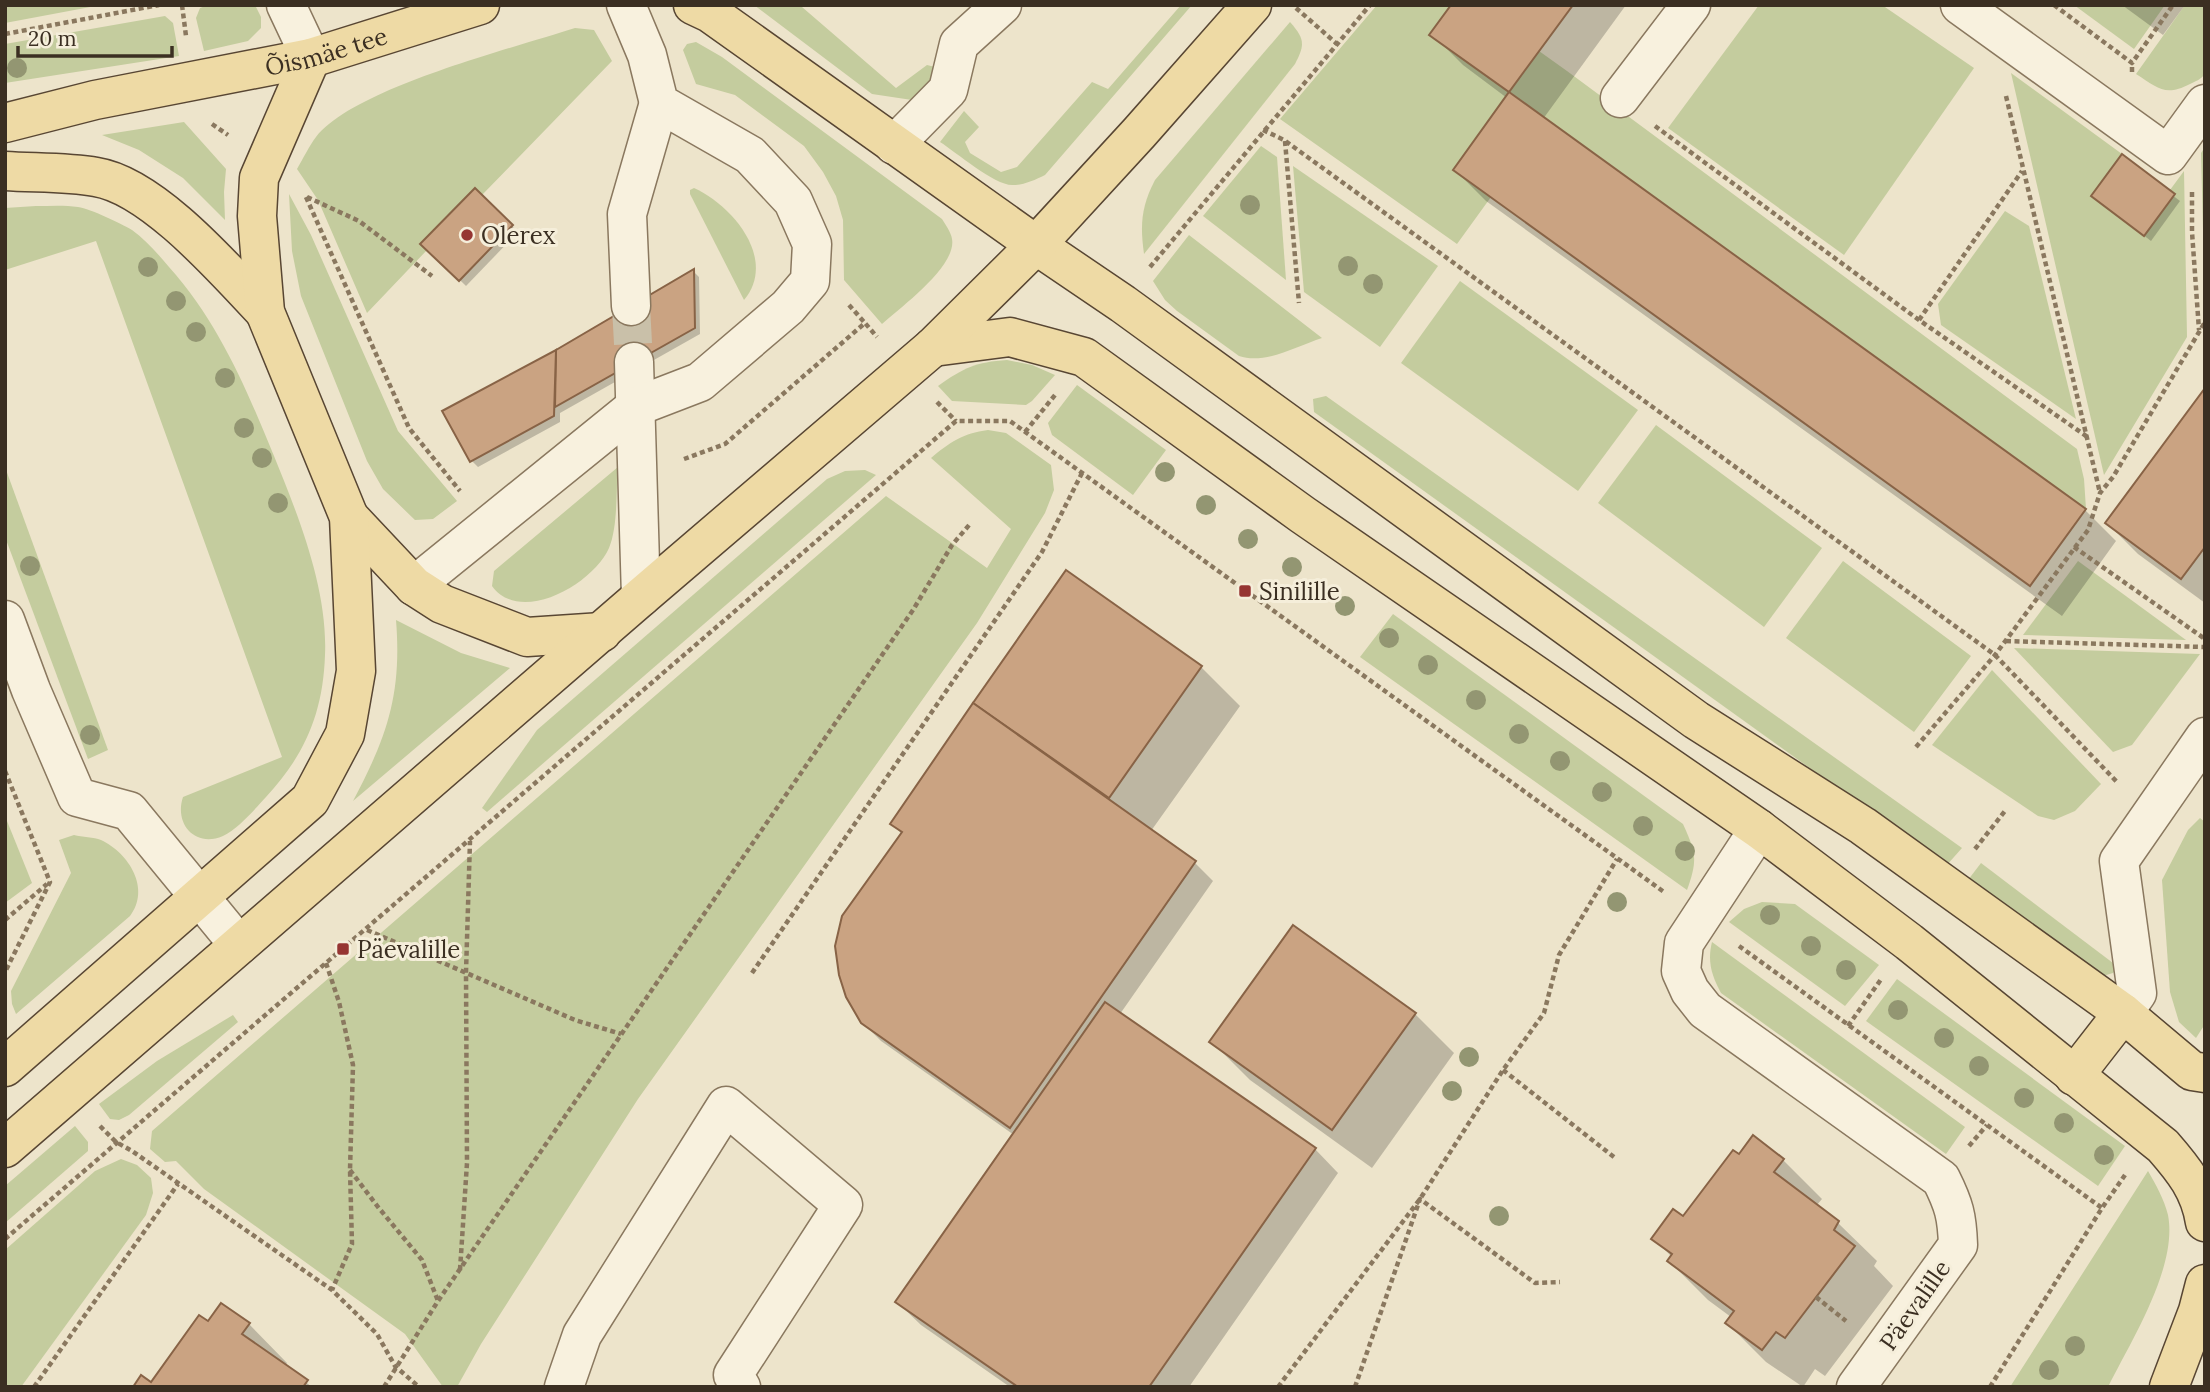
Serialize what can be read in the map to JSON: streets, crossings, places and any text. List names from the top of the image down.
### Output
{
  "streets": {
    "main road": ["Õismäe tee"],
    "street": ["Päevalille"]
  },
  "places": {
    "other": ["Olerex"],
    "transit": ["Sinilille", "Päevalille"]
  },
  "scale_bar": "20 m"
}
